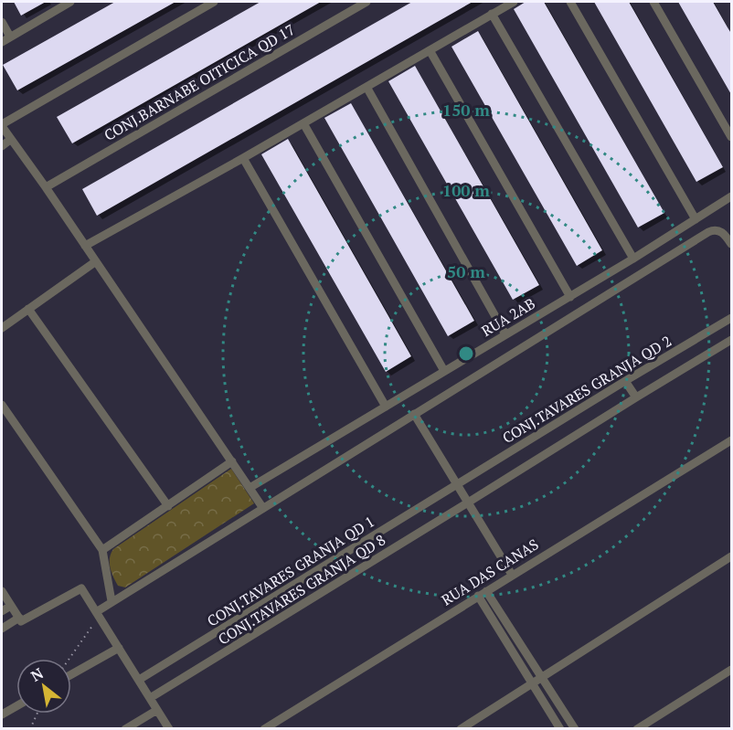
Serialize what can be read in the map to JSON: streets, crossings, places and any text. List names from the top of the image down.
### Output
{
  "streets": {
    "street": [
      "CONJ.BARNABE OITICICA QD 17",
      "RUA 2AB",
      "CONJ.TAVARES GRANJA QD 2",
      "CONJ.TAVARES GRANJA QD 1",
      "RUA DAS CANAS",
      "CONJ.TAVARES GRANJA QD 8"
    ]
  },
  "crossings": [
    ["CONJ.TAVARES GRANJA QD 2", "CONJ.TAVARES GRANJA QD 1"]
  ],
  "north": "top left",
  "rings": ["150 m", "100 m", "50 m"]
}
